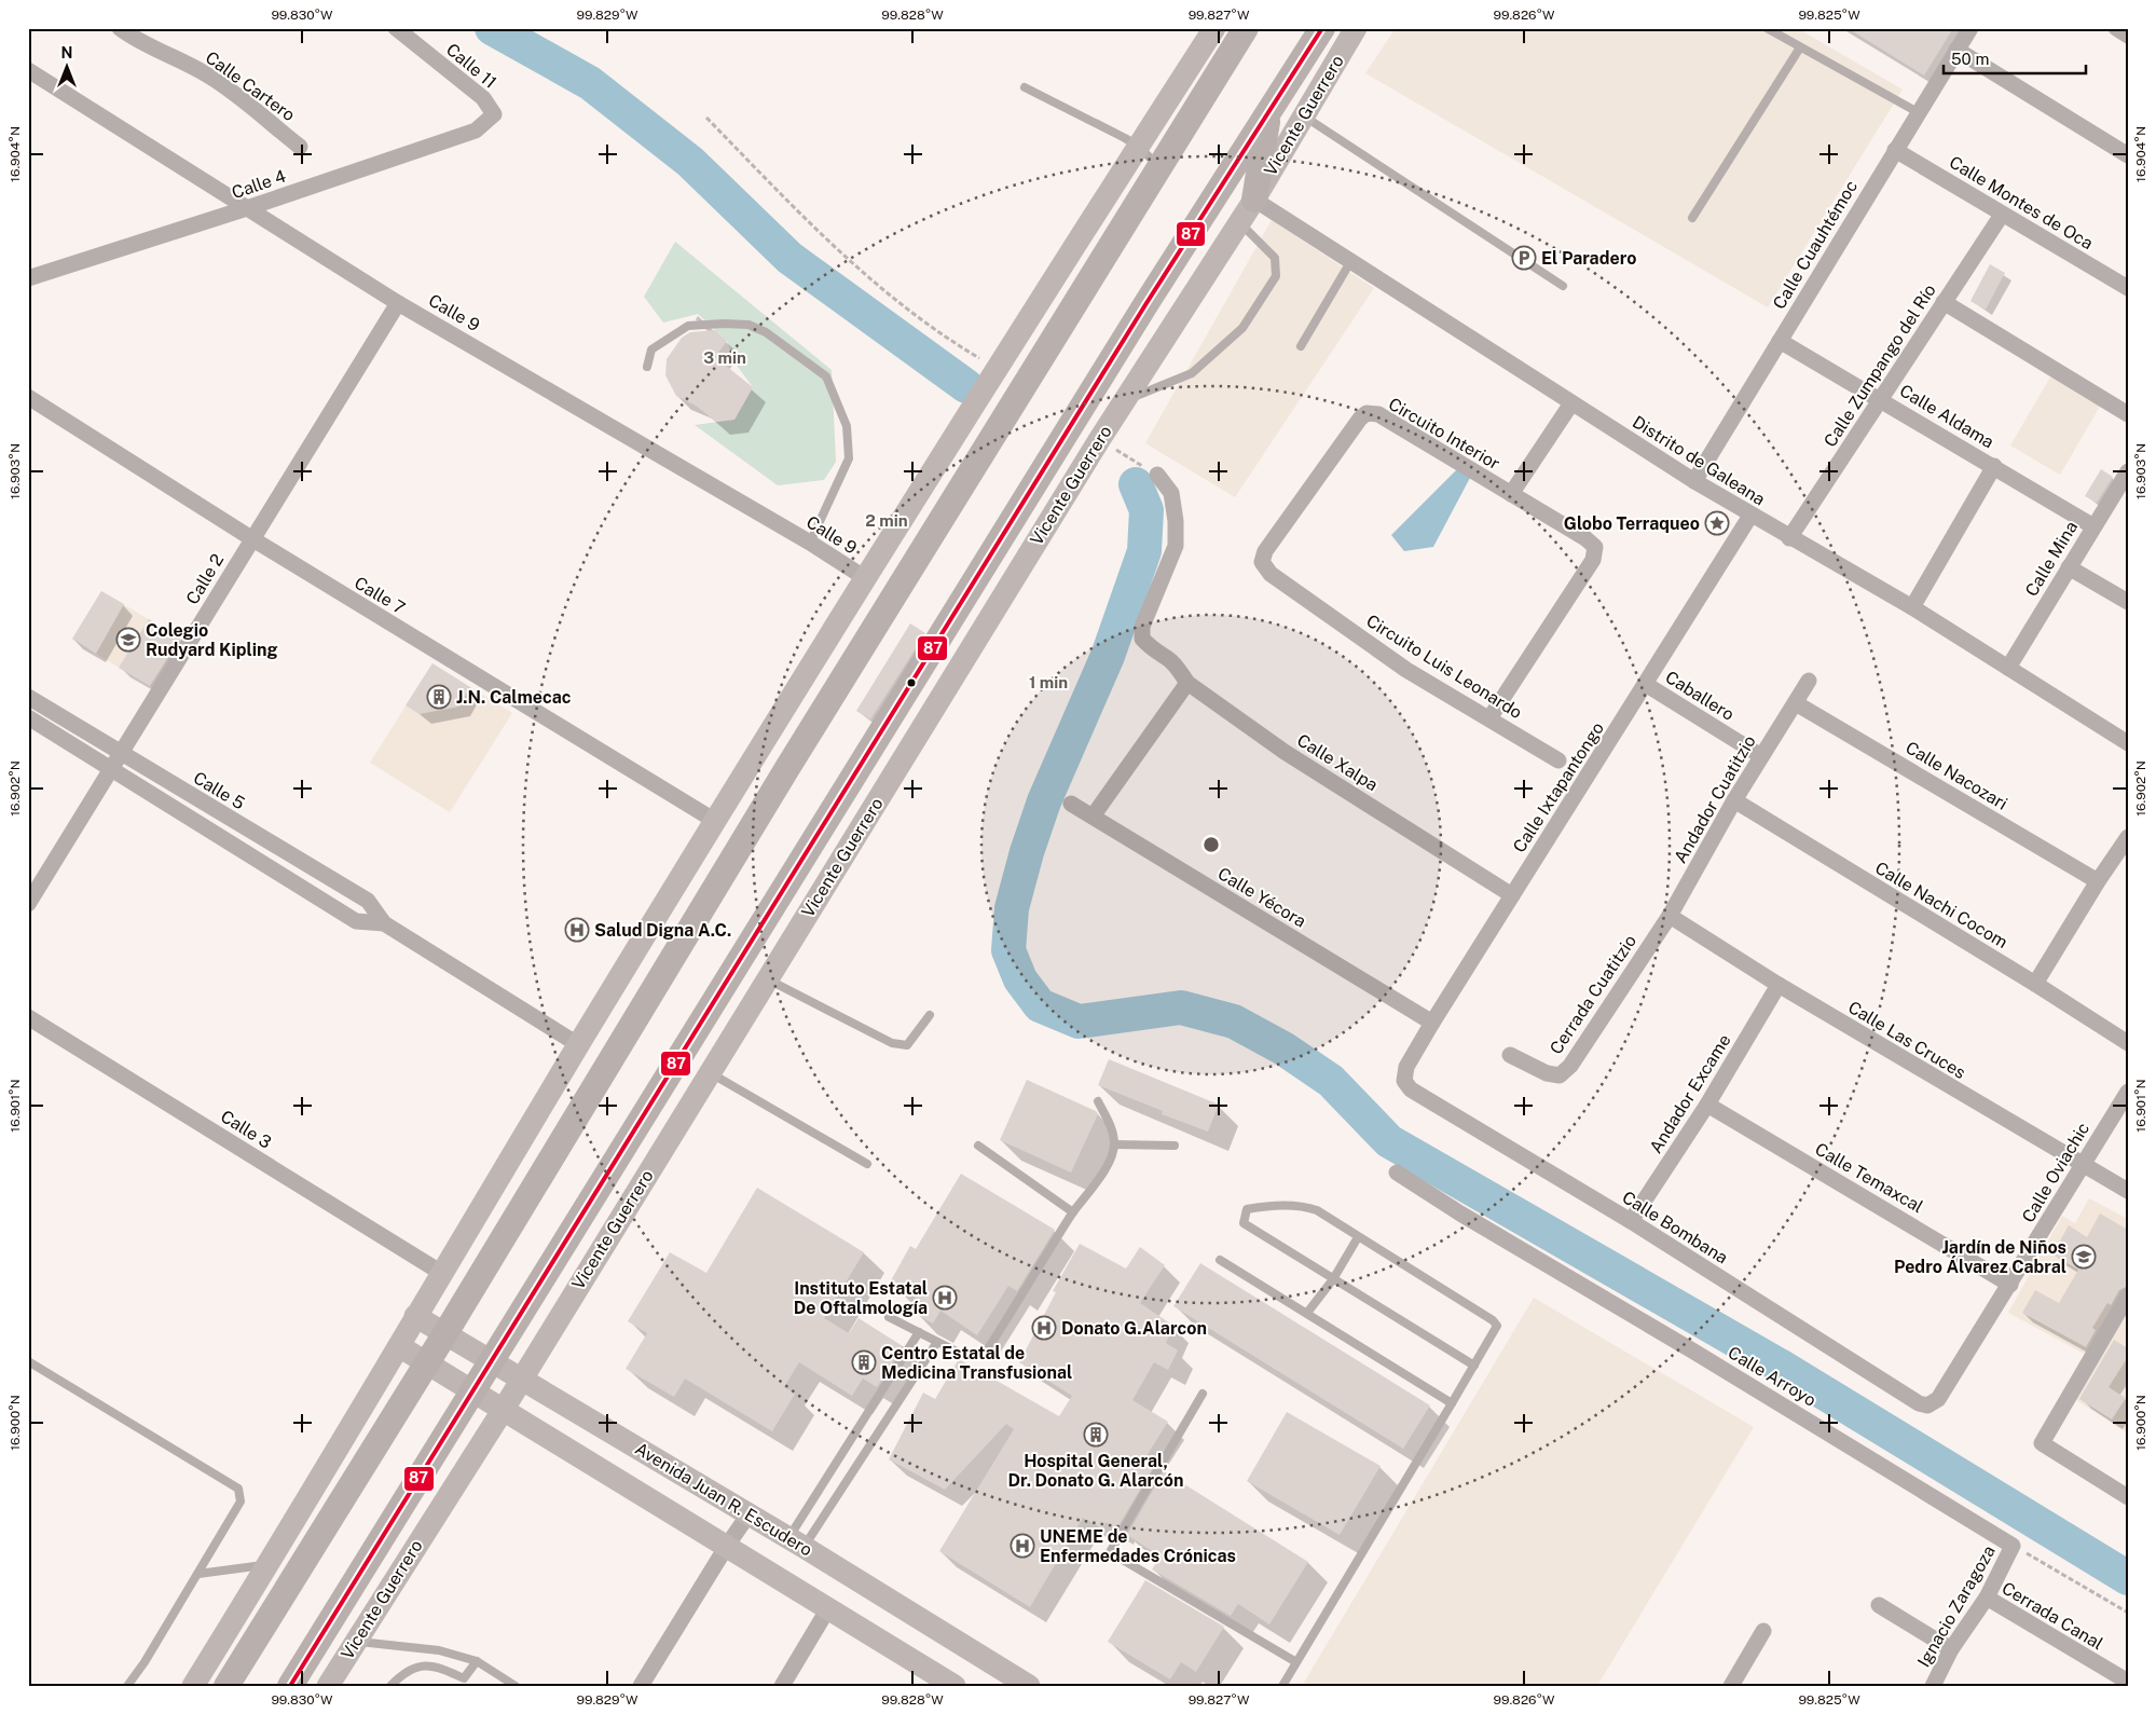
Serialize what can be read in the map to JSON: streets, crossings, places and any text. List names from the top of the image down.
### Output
{
  "streets": {
    "main road": ["Vicente Guerrero", "Avenida Juan R. Escudero"],
    "street": [
      "Calle 11",
      "Calle Cartero",
      "Calle 4",
      "Calle Montes de Oca",
      "Calle Cuauhtémoc",
      "Calle 9",
      "Calle Zumpango del Río",
      "Calle Aldama",
      "Circuito Interior",
      "Distrito de Galeana",
      "Calle Mina",
      "Calle 2",
      "Calle 7",
      "Circuito Luis Leonardo",
      "Caballero",
      "Calle Xalpa",
      "Calle Nacozari",
      "Calle Ixtapantongo",
      "Calle 5",
      "Andador Cuatitzio",
      "Calle Yécora",
      "Calle Nachi Cocom",
      "Cerrada Cuatitzio",
      "Calle Las Cruces",
      "Andador Excame",
      "Calle 3",
      "Calle Oviachic",
      "Calle Temaxcal",
      "Calle Bombana",
      "Calle Arroyo",
      "Ignacio Zaragoza",
      "Cerrada Canal"
    ]
  },
  "crossings": [
    ["Calle 11", "Calle 4"],
    ["Vicente Guerrero", "Distrito de Galeana"],
    ["Vicente Guerrero", "Avenida Juan R. Escudero"],
    ["Calle 4", "Calle 9"],
    ["Calle Montes de Oca", "Calle Cuauhtémoc"],
    ["Calle Montes de Oca", "Calle Zumpango del Río"],
    ["Calle Cuauhtémoc", "Calle Aldama"],
    ["Calle Cuauhtémoc", "Distrito de Galeana"],
    ["Calle 9", "Calle 2"],
    ["Calle Zumpango del Río", "Calle Aldama"],
    ["Calle Zumpango del Río", "Distrito de Galeana"],
    ["Calle Aldama", "Calle Mina"],
    ["Circuito Interior", "Circuito Luis Leonardo"],
    ["Distrito de Galeana", "Calle Mina"],
    ["Distrito de Galeana", "Calle Ixtapantongo"],
    ["Calle 2", "Calle 7"],
    ["Calle 2", "Calle 5"],
    ["Caballero", "Calle Ixtapantongo"],
    ["Caballero", "Andador Cuatitzio"],
    ["Calle Xalpa", "Calle Ixtapantongo"],
    ["Calle Nacozari", "Andador Cuatitzio"],
    ["Calle Ixtapantongo", "Calle Yécora"],
    ["Calle Ixtapantongo", "Calle Bombana"],
    ["Andador Cuatitzio", "Calle Nachi Cocom"],
    ["Andador Cuatitzio", "Cerrada Cuatitzio"],
    ["Andador Cuatitzio", "Calle Las Cruces"],
    ["Cerrada Cuatitzio", "Calle Las Cruces"],
    ["Calle Las Cruces", "Andador Excame"],
    ["Calle Las Cruces", "Calle Oviachic"],
    ["Andador Excame", "Calle Temaxcal"],
    ["Andador Excame", "Calle Bombana"],
    ["Calle Oviachic", "Calle Temaxcal"],
    ["Calle Oviachic", "Calle Bombana"],
    ["Calle Arroyo", "Ignacio Zaragoza"],
    ["Ignacio Zaragoza", "Cerrada Canal"]
  ],
  "places": {
    "parking": ["El Paradero"],
    "place": ["Globo Terraqueo"],
    "school or university": ["Colegio Rudyard Kipling", "Jardín de Niños Pedro Álvarez Cabral"],
    "building": ["J.N. Calmecac", "Centro Estatal de Medicina Transfusional", "Hospital General, Dr. Donato G. Alarcón"],
    "hospital": [
      "Salud Digna A.C.",
      "Instituto Estatal De Oftalmología",
      "Donato G.Alarcon",
      "UNEME de Enfermedades Crónicas"
    ]
  },
  "lines": ["transit line 87"],
  "scale_bar": "50 m",
  "north": "top",
  "coordinates": [
    "99.830°W",
    "99.829°W",
    "99.828°W",
    "99.827°W",
    "99.826°W",
    "99.825°W",
    "16.904°N",
    "16.903°N",
    "16.902°N",
    "16.901°N",
    "16.900°N"
  ],
  "rings": ["3 min", "2 min", "1 min"]
}
